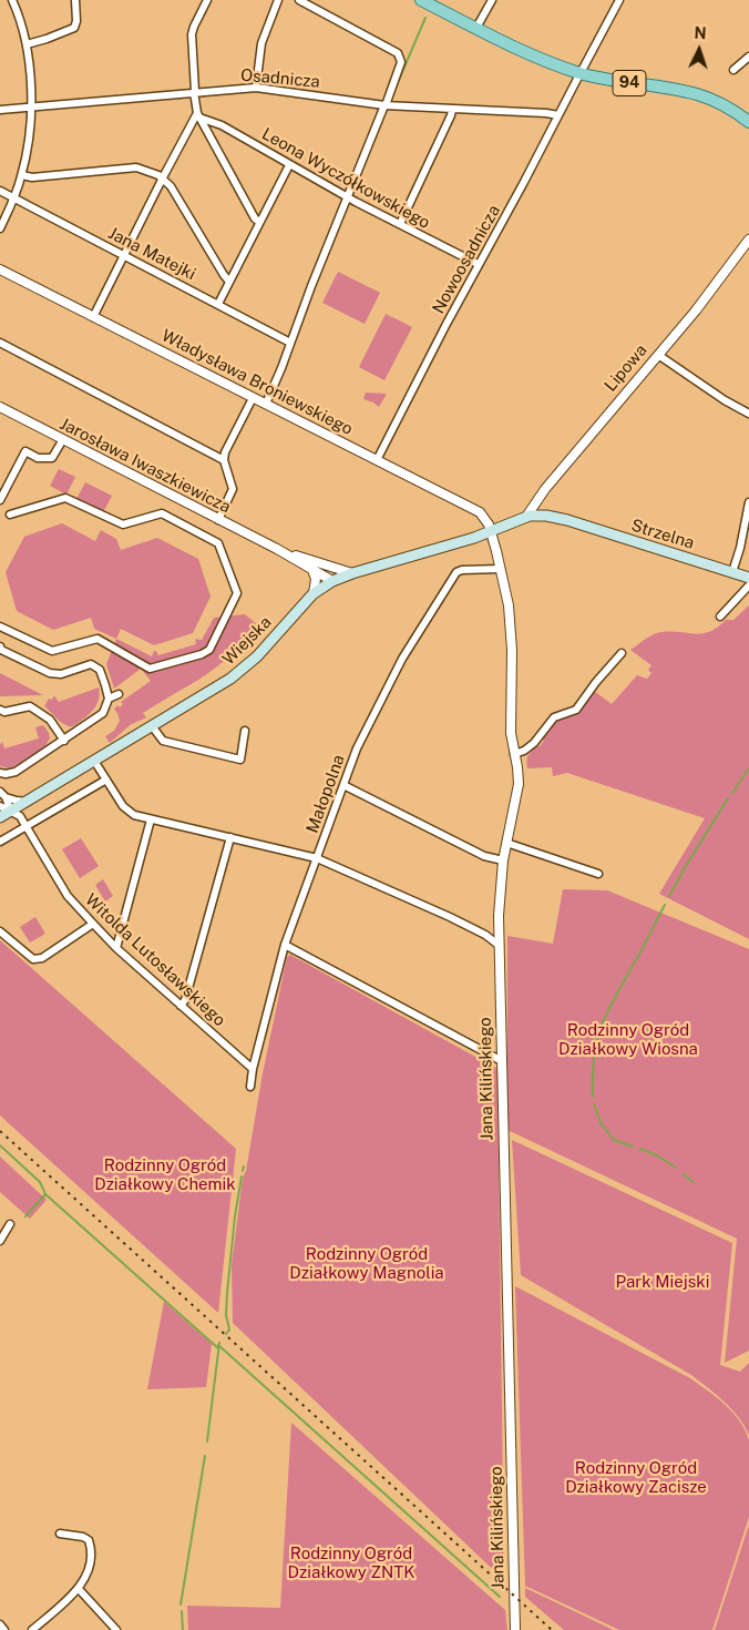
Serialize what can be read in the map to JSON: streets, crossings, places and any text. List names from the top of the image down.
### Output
{
  "streets": {
    "main road": ["94", "Strzelna", "Wiejska"],
    "street": [
      "Osadnicza",
      "Leona Wyczółkowskiego",
      "Jana Matejki",
      "Nowoosadnicza",
      "Lipowa",
      "Władysława Broniewskiego",
      "Jarosława Iwaszkiewicza",
      "Małopolna",
      "Witolda Lutosławskiego",
      "Jana Kilińskiego"
    ]
  },
  "crossings": [
    ["Osadnicza", "Nowoosadnicza"],
    ["94", "Nowoosadnicza"],
    ["Leona Wyczółkowskiego", "Nowoosadnicza"],
    ["Nowoosadnicza", "Władysława Broniewskiego"],
    ["Lipowa", "Strzelna"],
    ["Lipowa", "Wiejska"],
    ["Władysława Broniewskiego", "Wiejska"],
    ["Władysława Broniewskiego", "Jana Kilińskiego"],
    ["Jarosława Iwaszkiewicza", "Wiejska"],
    ["Strzelna", "Wiejska"],
    ["Wiejska", "Witolda Lutosławskiego"],
    ["Wiejska", "Jana Kilińskiego"],
    ["Małopolna", "Witolda Lutosławskiego"],
    ["Małopolna", "Jana Kilińskiego"]
  ],
  "parks": [
    "Rodzinny Ogród Działkowy Wiosna",
    "Rodzinny Ogród Działkowy Chemik",
    "Rodzinny Ogród Działkowy Magnolia",
    "Park Miejski",
    "Rodzinny Ogród Działkowy Zacisze",
    "Rodzinny Ogród Działkowy ZNTK"
  ],
  "north": "top"
}
